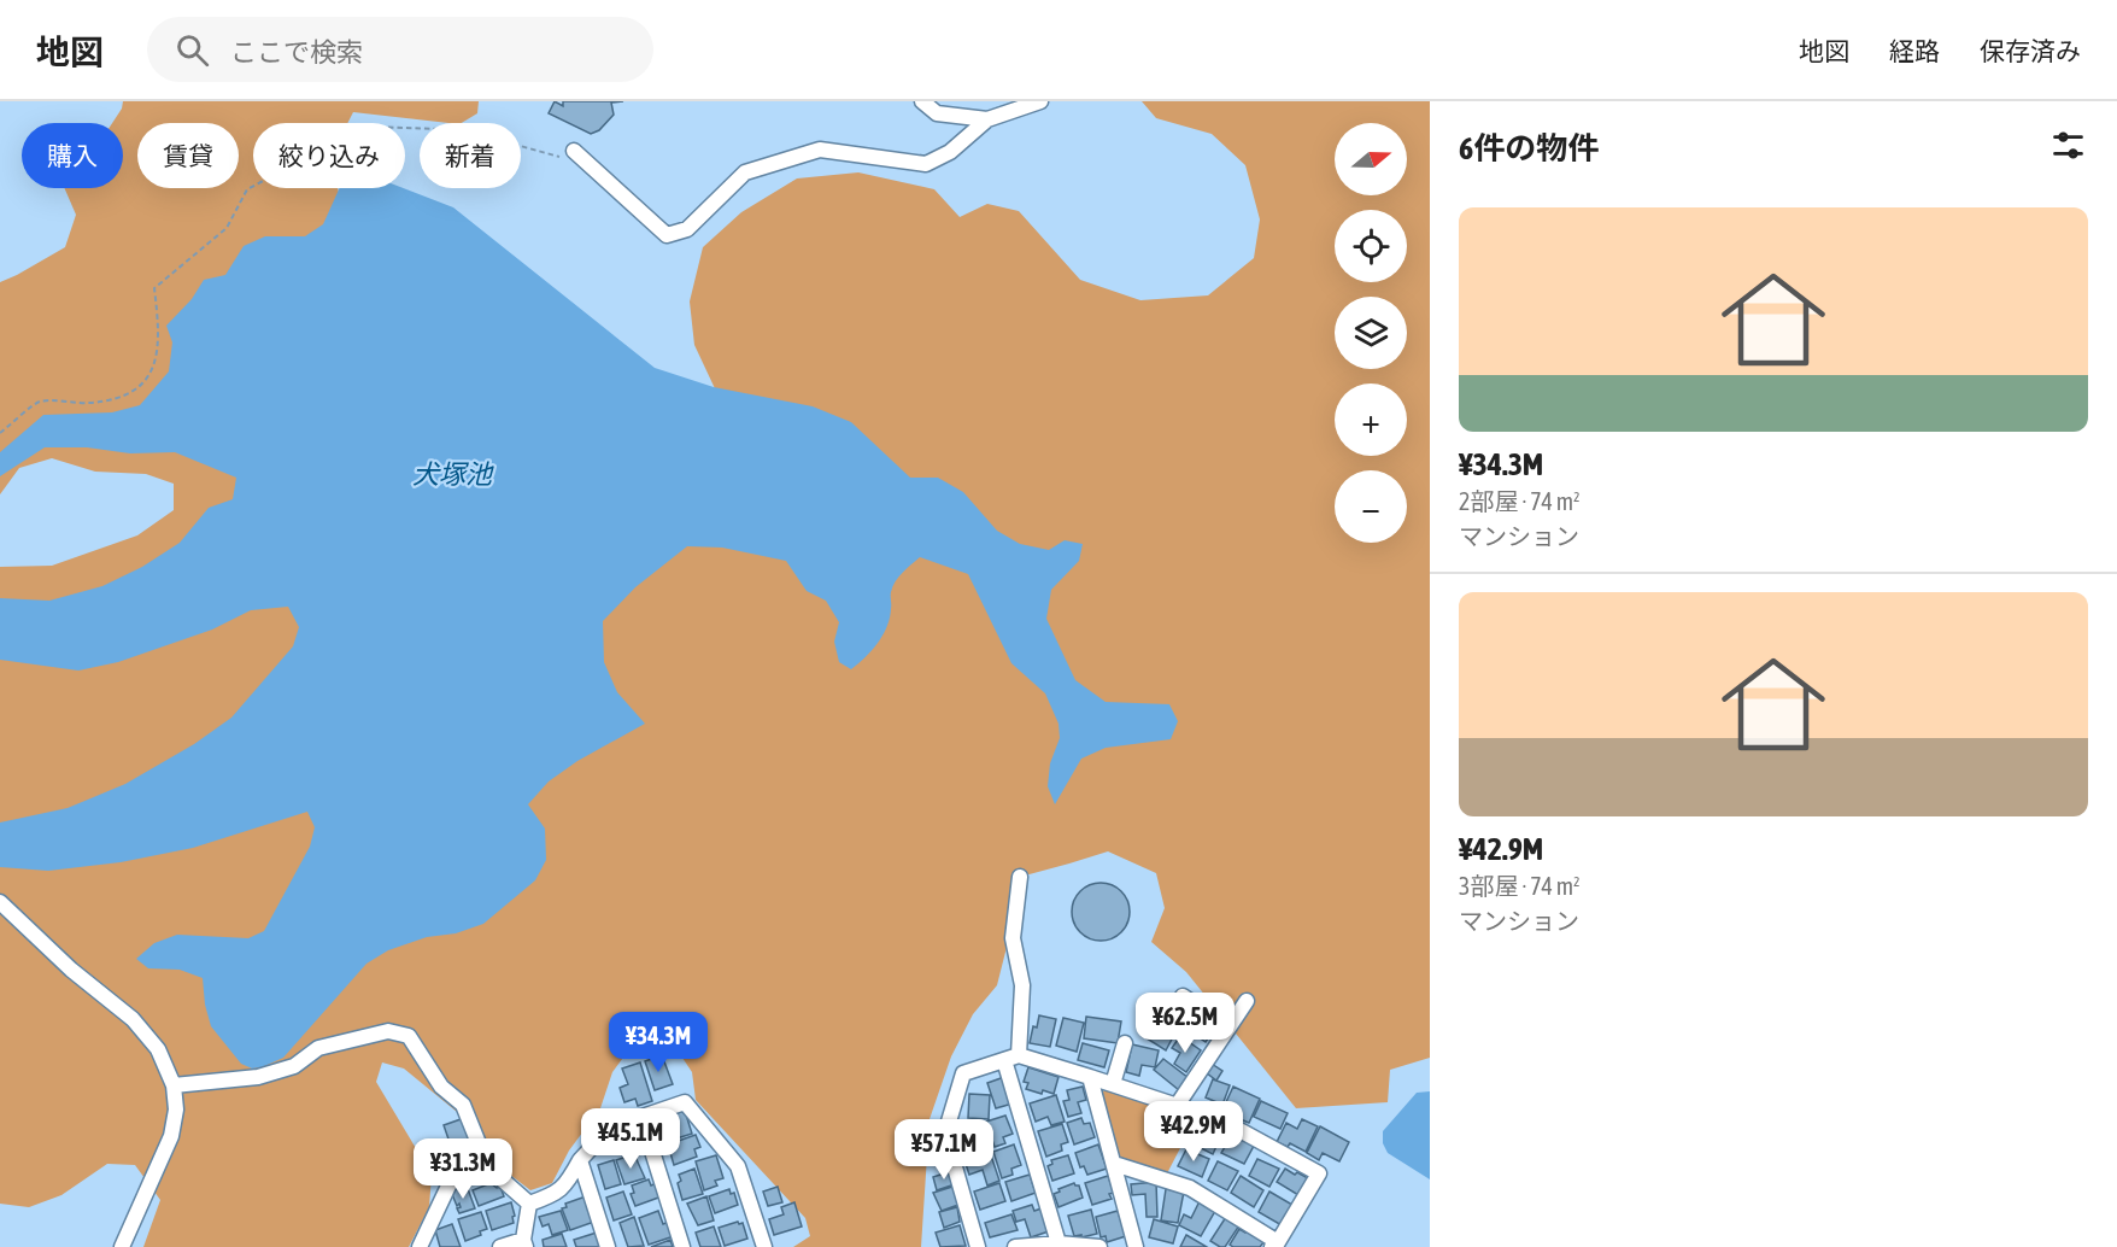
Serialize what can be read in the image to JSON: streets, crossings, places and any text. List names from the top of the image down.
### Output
{
  "water": ["犬塚池"],
  "north": "right",
  "page": {
    "header": "地図",
    "search": "ここで検索",
    "nav": ["地図", "経路", "保存済み"],
    "heading": "6件の物件",
    "map_buttons": ["+", "−"],
    "chip": [
      "購入",
      "賃貸",
      "絞り込み",
      "新着"
    ],
    "list": [
      {
        "name": "¥34.3M",
        "note": "2部屋 · 74 m² · マンション"
      },
      {
        "name": "¥42.9M",
        "note": "3部屋 · 74 m² · マンション"
      }
    ],
    "price": [
      "¥62.5M",
      "¥34.3M",
      "¥42.9M",
      "¥45.1M",
      "¥57.1M",
      "¥31.3M"
    ]
  }
}
